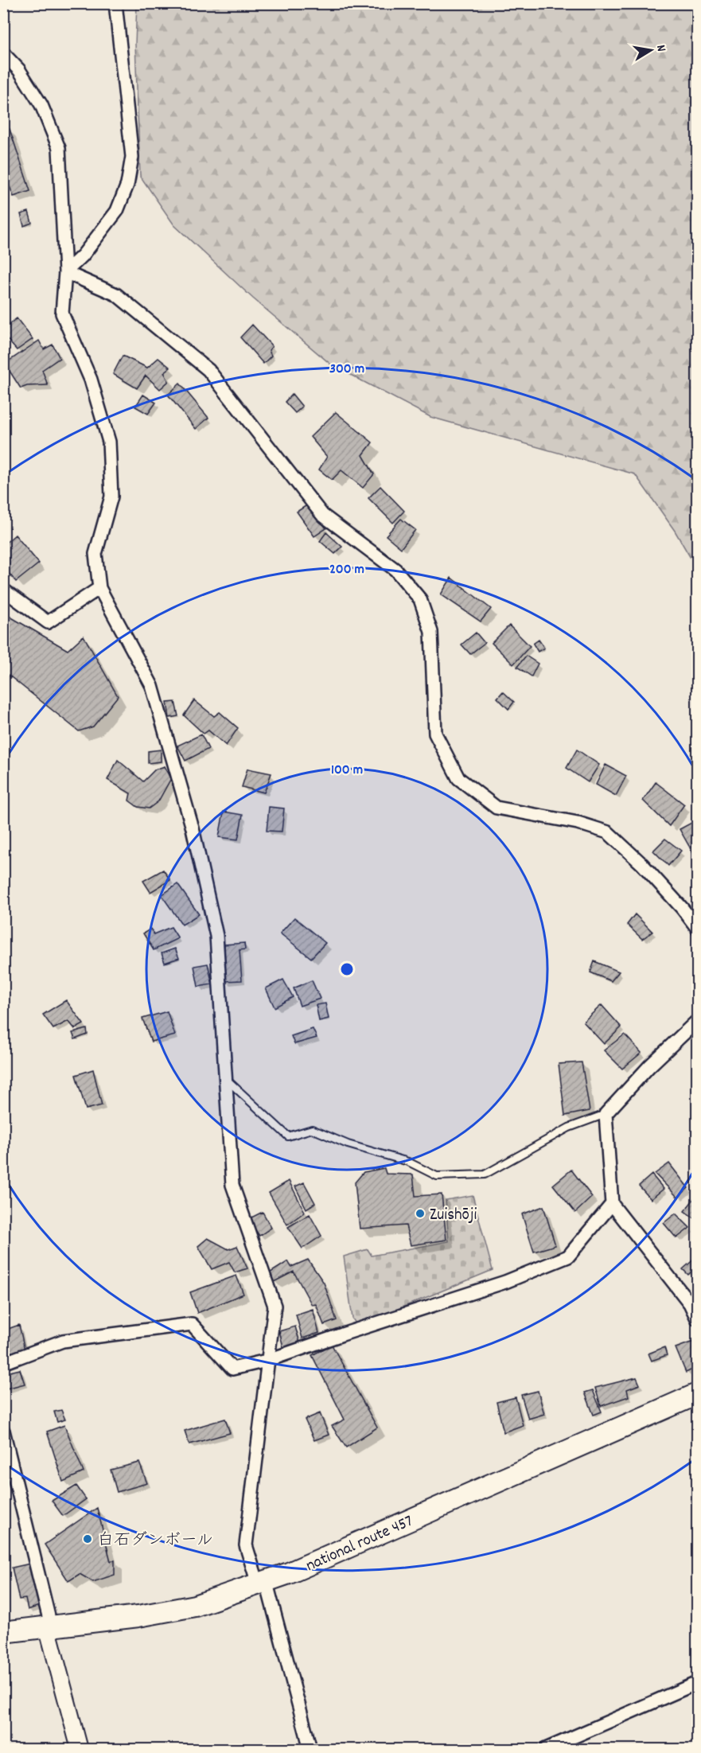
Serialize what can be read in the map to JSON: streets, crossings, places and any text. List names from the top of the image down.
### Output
{
  "streets": {
    "highway": ["national route 457"]
  },
  "places": ["Zuishōji", "白石ダンボール"],
  "north": "right",
  "rings": ["300 m", "200 m", "100 m"]
}
